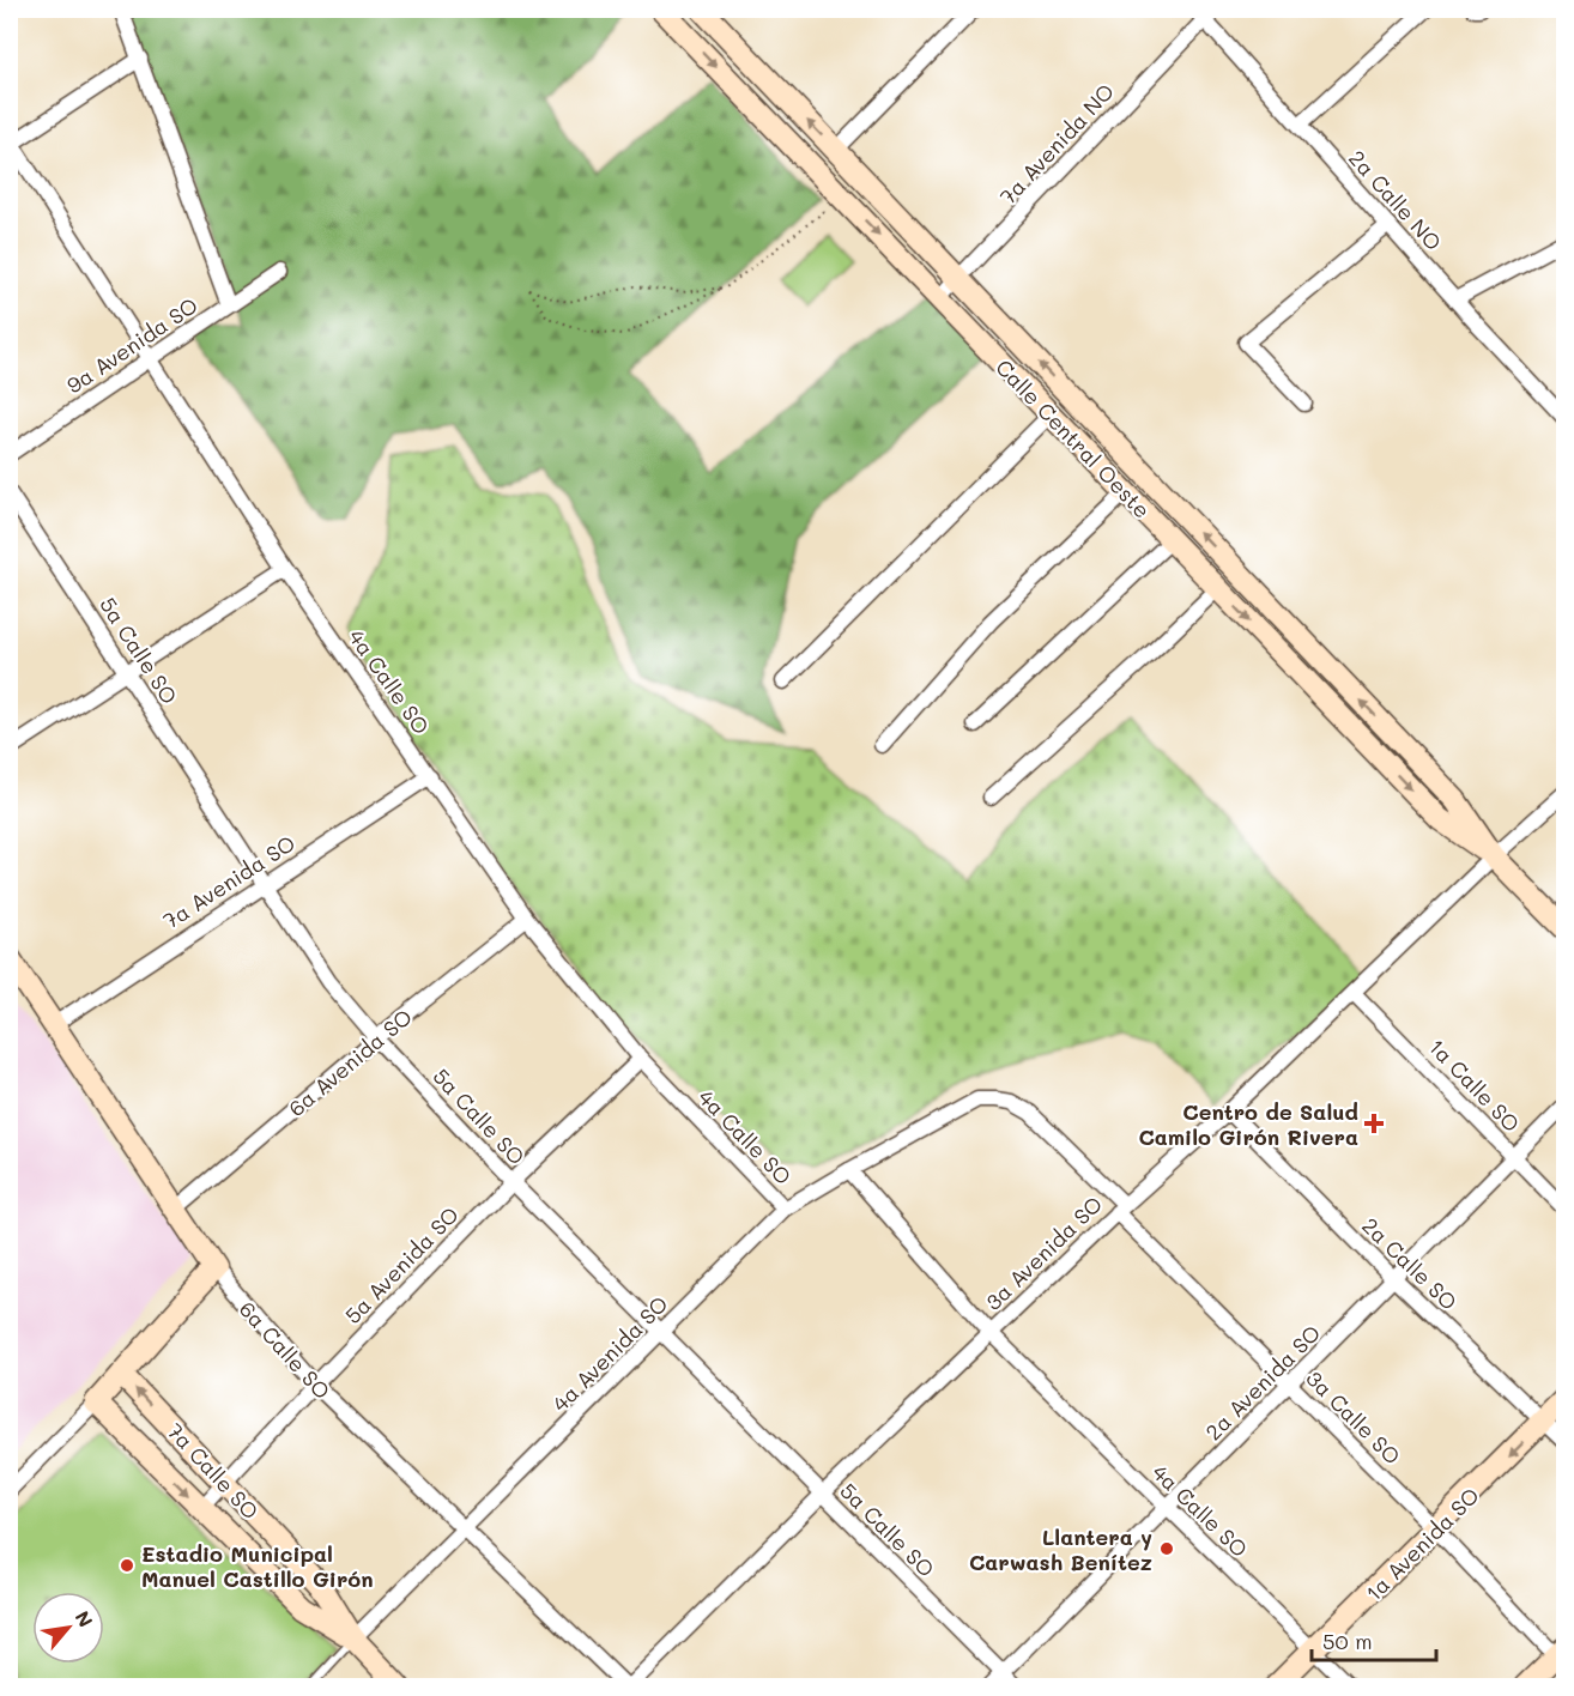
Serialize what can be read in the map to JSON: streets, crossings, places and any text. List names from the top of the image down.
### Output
{
  "streets": {
    "street": [
      "7a Avenida NO",
      "2a Calle NO",
      "9a Avenida SO",
      "Calle Central Oeste",
      "5a Calle SO",
      "4a Calle SO",
      "7a Avenida SO",
      "6a Avenida SO",
      "1a Calle SO",
      "3a Avenida SO",
      "2a Calle SO",
      "5a Avenida SO",
      "6a Calle SO",
      "4a Avenida SO",
      "2a Avenida SO",
      "3a Calle SO",
      "7a Calle SO",
      "1a Avenida SO"
    ]
  },
  "crossings": [
    ["7a Avenida NO", "2a Calle NO"],
    ["7a Avenida NO", "Calle Central Oeste"],
    ["9a Avenida SO", "4a Calle SO"],
    ["Calle Central Oeste", "3a Avenida SO"],
    ["5a Calle SO", "7a Avenida SO"],
    ["5a Calle SO", "6a Avenida SO"],
    ["5a Calle SO", "3a Avenida SO"],
    ["5a Calle SO", "5a Avenida SO"],
    ["5a Calle SO", "4a Avenida SO"],
    ["5a Calle SO", "2a Avenida SO"],
    ["4a Calle SO", "7a Avenida SO"],
    ["4a Calle SO", "6a Avenida SO"],
    ["4a Calle SO", "3a Avenida SO"],
    ["4a Calle SO", "5a Avenida SO"],
    ["4a Calle SO", "4a Avenida SO"],
    ["4a Calle SO", "2a Avenida SO"],
    ["4a Calle SO", "1a Avenida SO"],
    ["7a Avenida SO", "6a Calle SO"],
    ["6a Avenida SO", "6a Calle SO"],
    ["1a Calle SO", "3a Avenida SO"],
    ["1a Calle SO", "2a Avenida SO"],
    ["3a Avenida SO", "2a Calle SO"],
    ["3a Avenida SO", "6a Calle SO"],
    ["3a Avenida SO", "3a Calle SO"],
    ["2a Calle SO", "2a Avenida SO"],
    ["2a Calle SO", "1a Avenida SO"],
    ["5a Avenida SO", "6a Calle SO"],
    ["5a Avenida SO", "7a Calle SO"],
    ["6a Calle SO", "4a Avenida SO"],
    ["4a Avenida SO", "3a Calle SO"],
    ["4a Avenida SO", "7a Calle SO"],
    ["2a Avenida SO", "3a Calle SO"],
    ["3a Calle SO", "1a Avenida SO"]
  ],
  "one_way": ["1a Avenida SO"],
  "places": {
    "health": ["Centro de Salud Camilo Girón Rivera"],
    "other": ["Llantera y Carwash Benítez", "Estadio Municipal Manuel Castillo Girón"]
  },
  "scale_bar": "50 m",
  "north": "top right"
}
